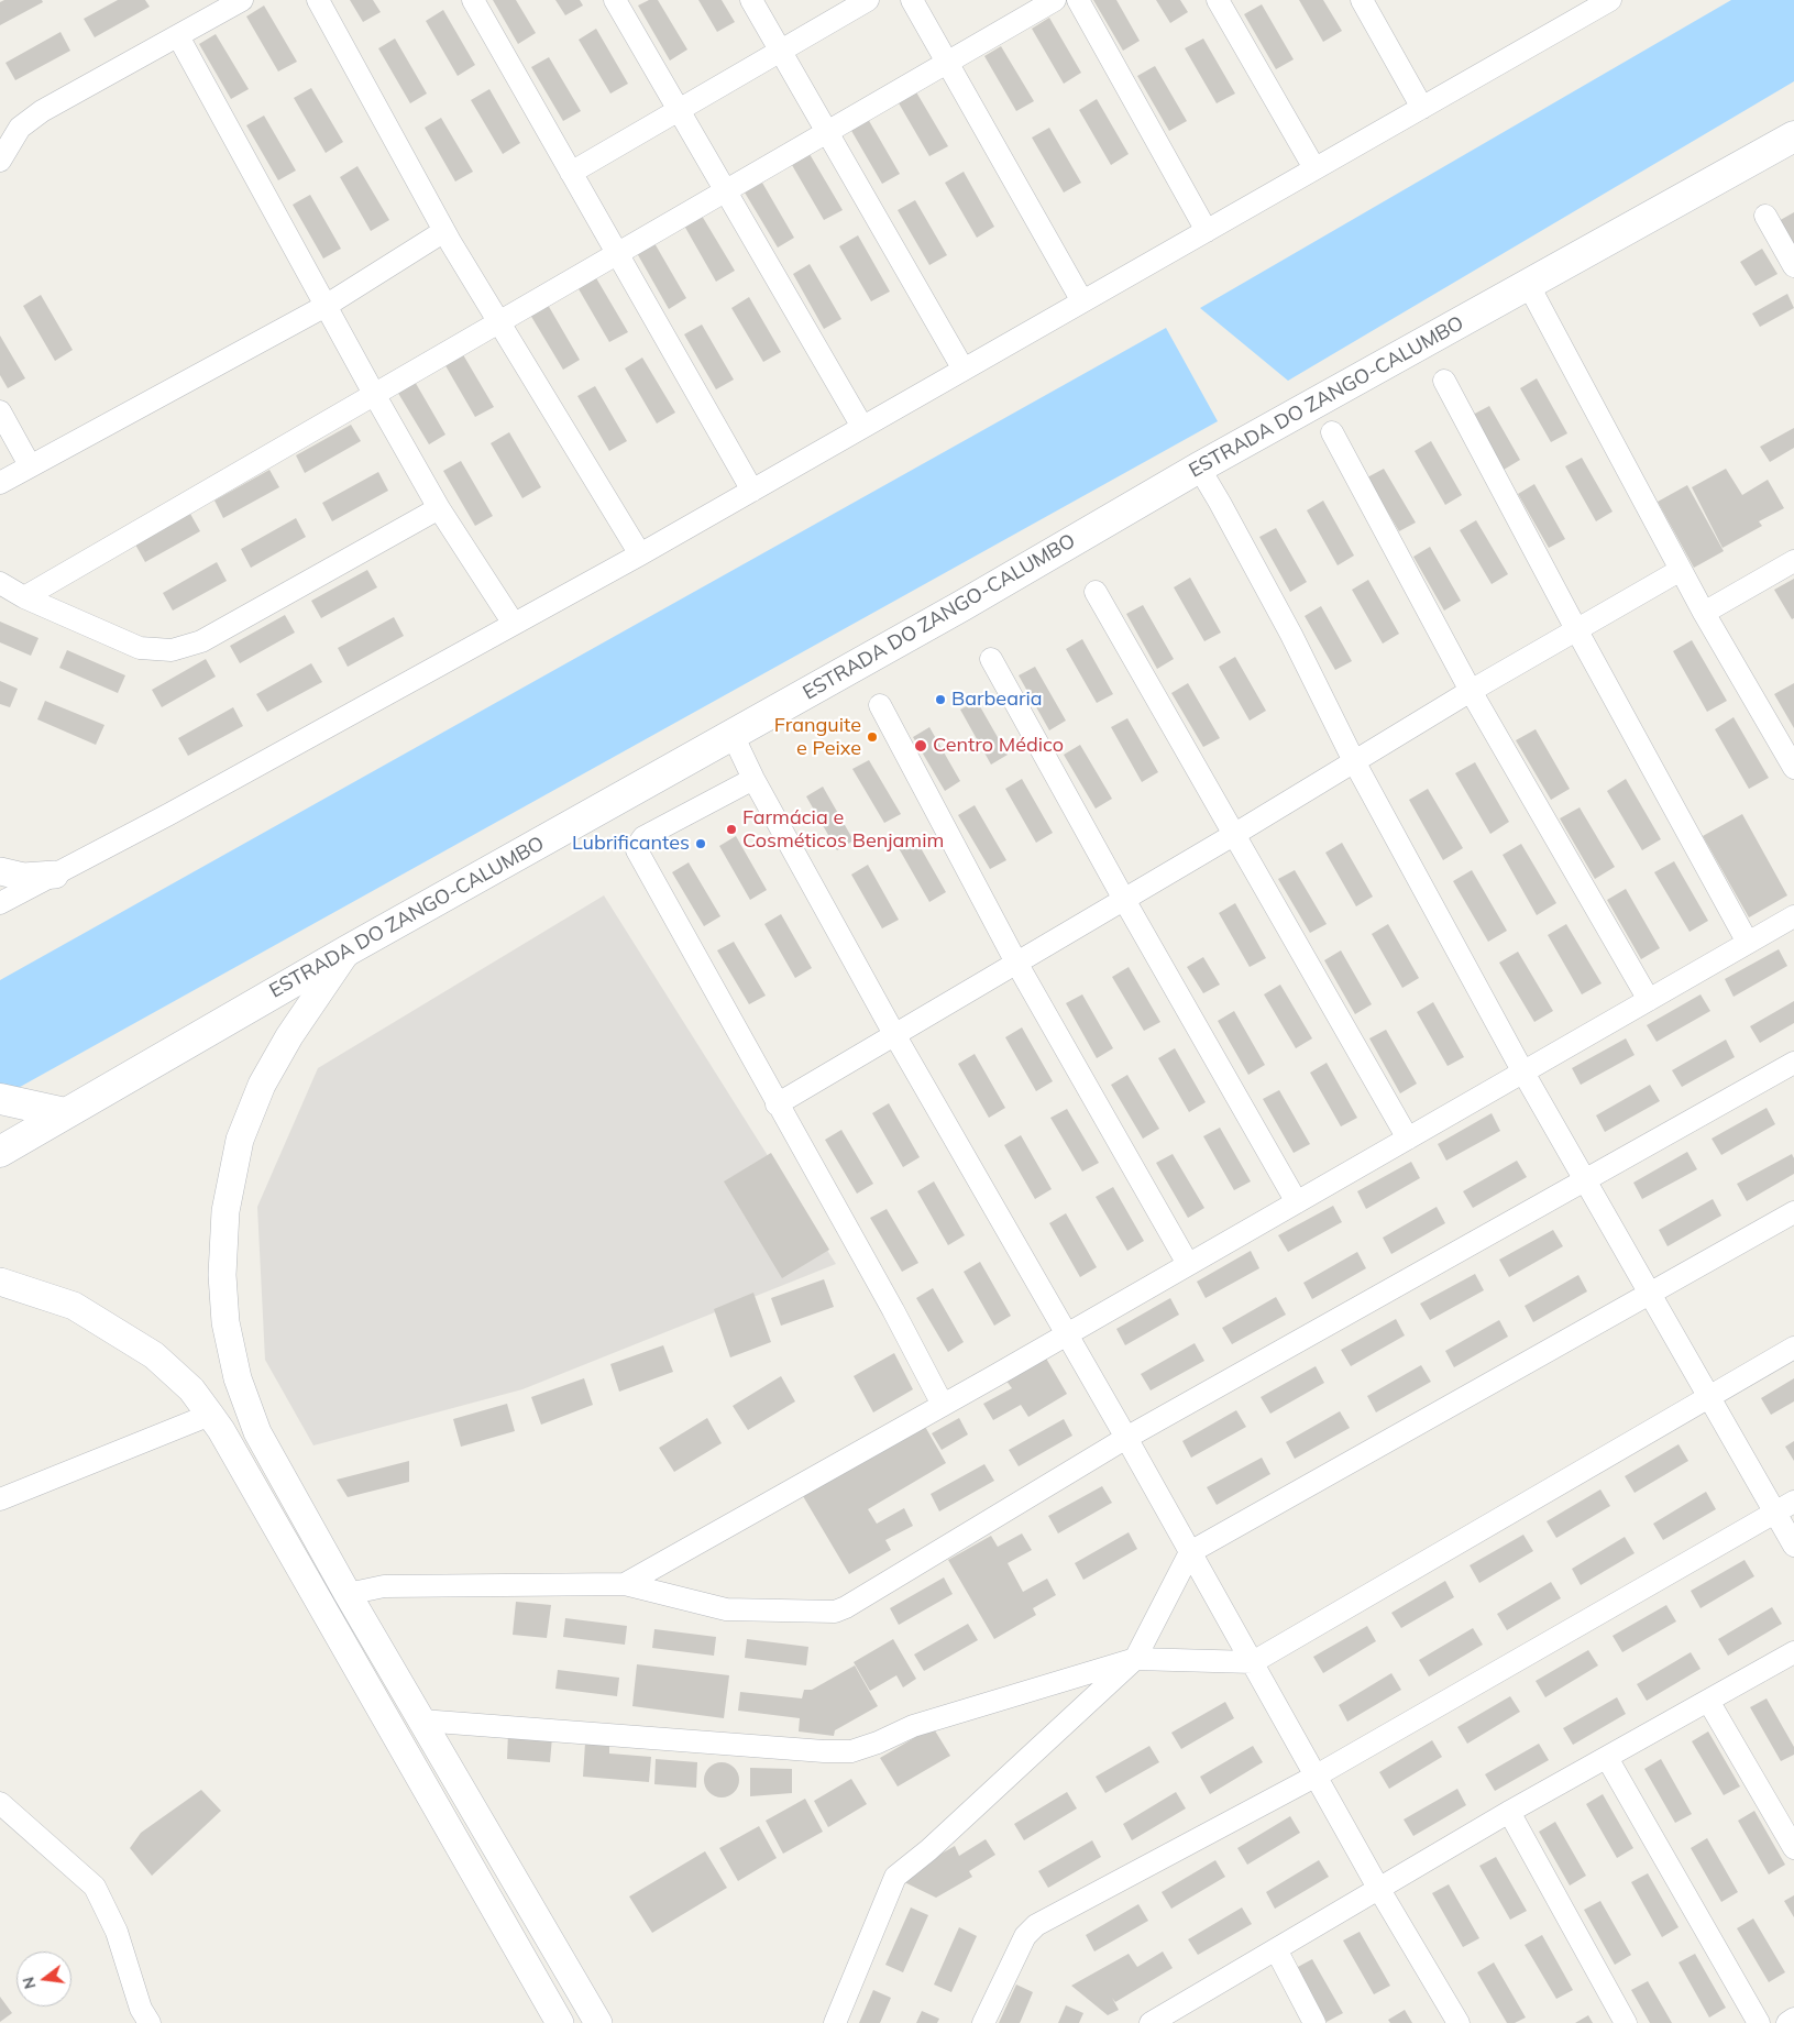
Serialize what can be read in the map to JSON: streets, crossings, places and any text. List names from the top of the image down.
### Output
{
  "streets": {
    "main road": ["ESTRADA DO ZANGO-CALUMBO"]
  },
  "places": [
    "Barbearia",
    "Franguite e Peixe",
    "Centro Médico",
    "Farmácia e Cosméticos Benjamim",
    "Lubrificantes"
  ],
  "north": "left"
}
